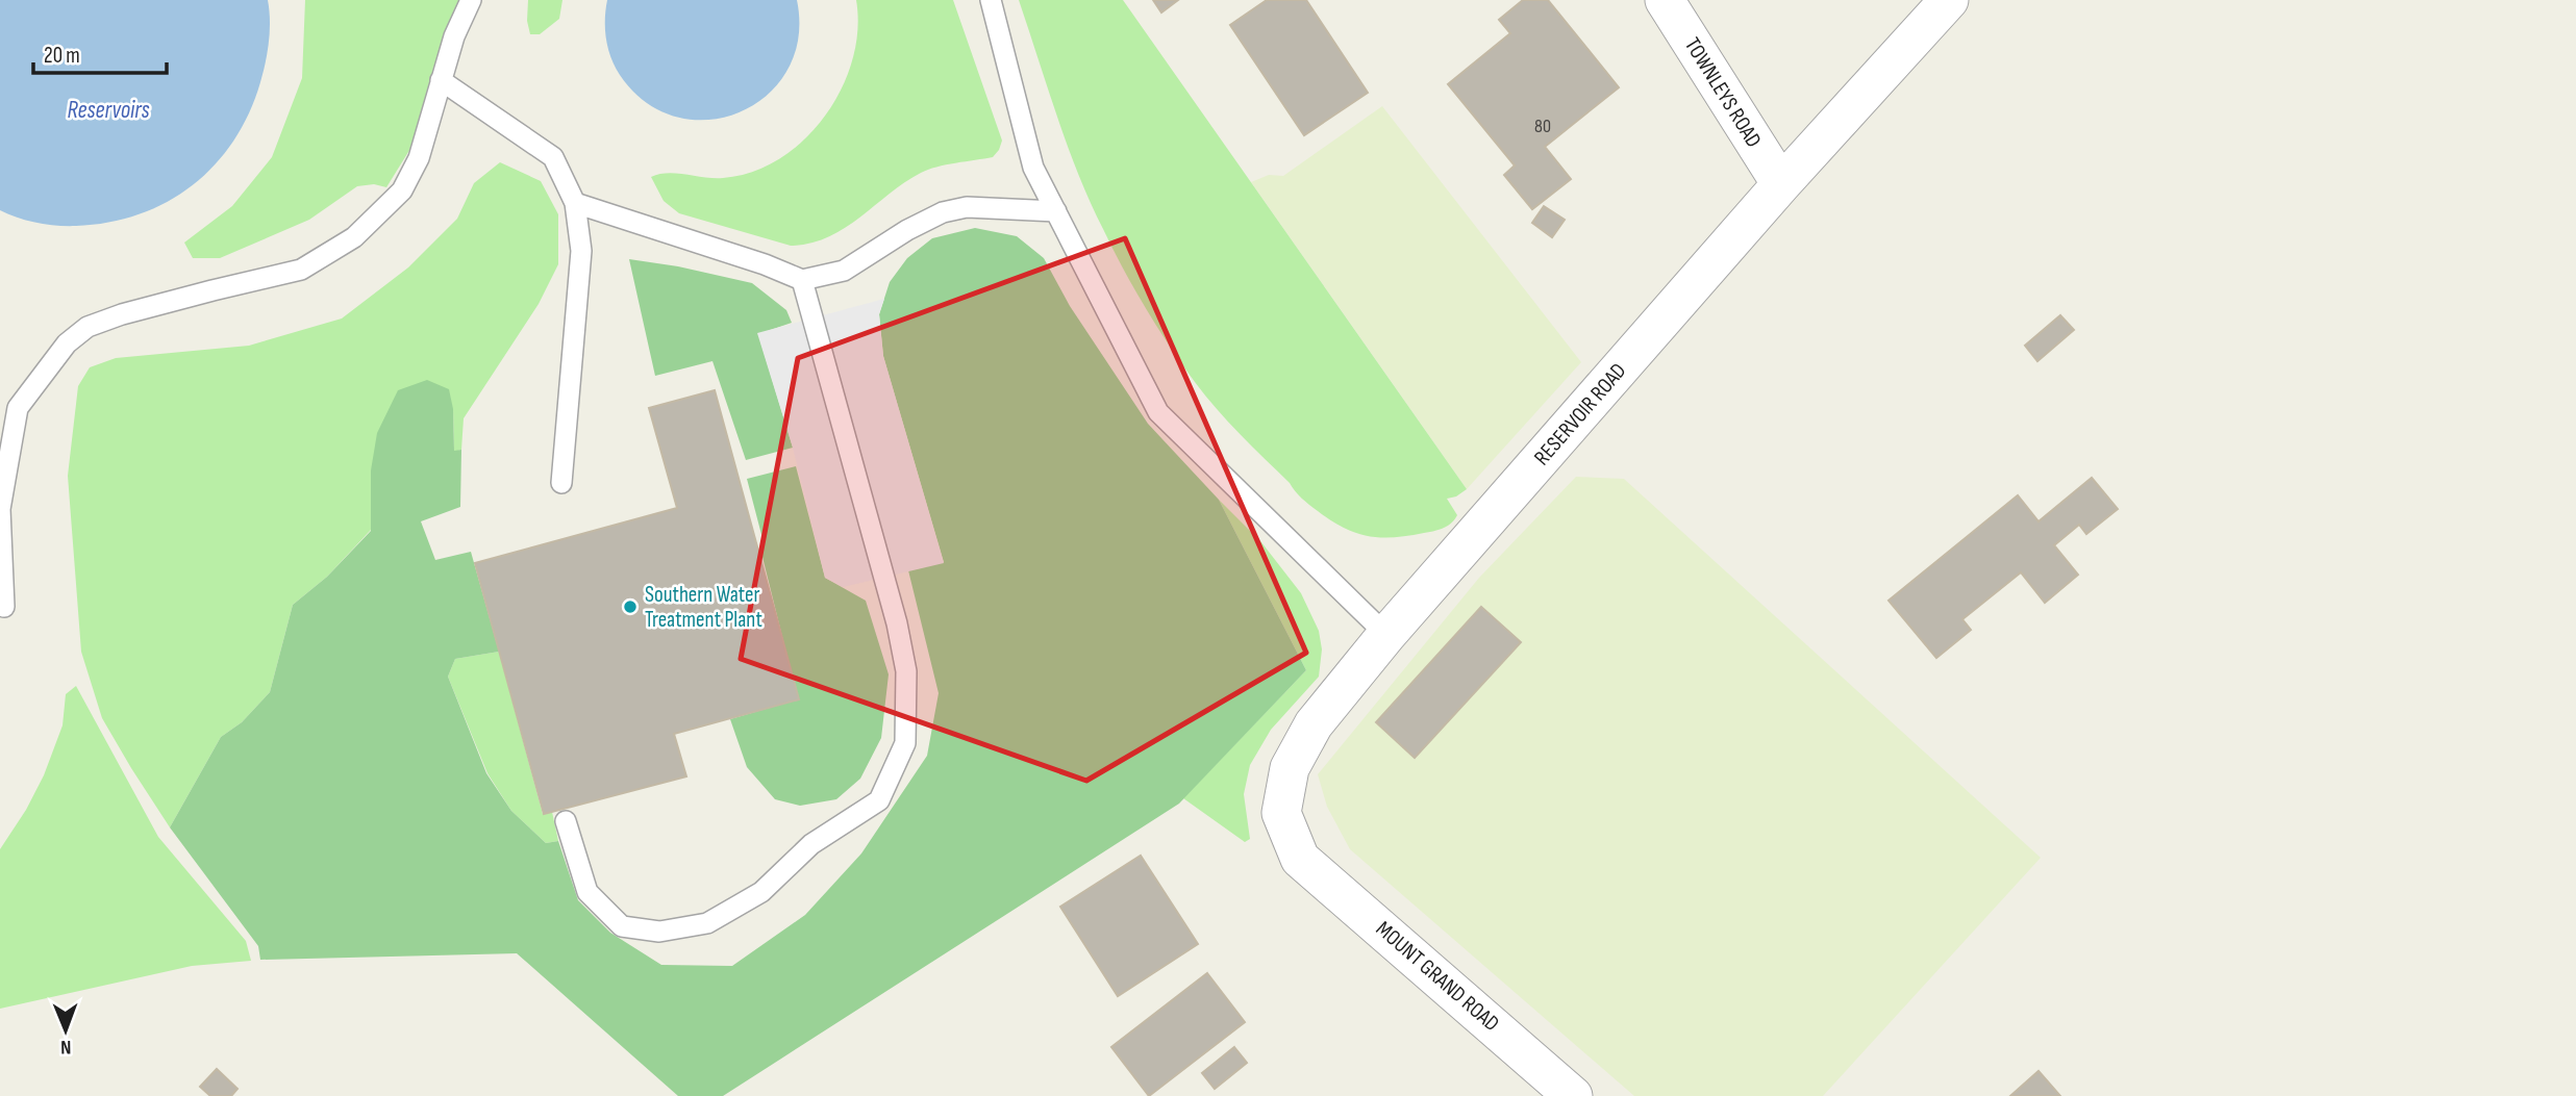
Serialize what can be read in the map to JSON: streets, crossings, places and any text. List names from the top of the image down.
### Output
{
  "streets": {
    "street": ["TOWNLEYS ROAD", "RESERVOIR ROAD", "MOUNT GRAND ROAD"]
  },
  "crossings": [
    ["TOWNLEYS ROAD", "RESERVOIR ROAD"],
    ["RESERVOIR ROAD", "MOUNT GRAND ROAD"]
  ],
  "water": ["Reservoirs"],
  "places": ["Southern Water Treatment Plant"],
  "house_numbers": ["80"],
  "scale_bar": "20 m",
  "north": "bottom"
}
